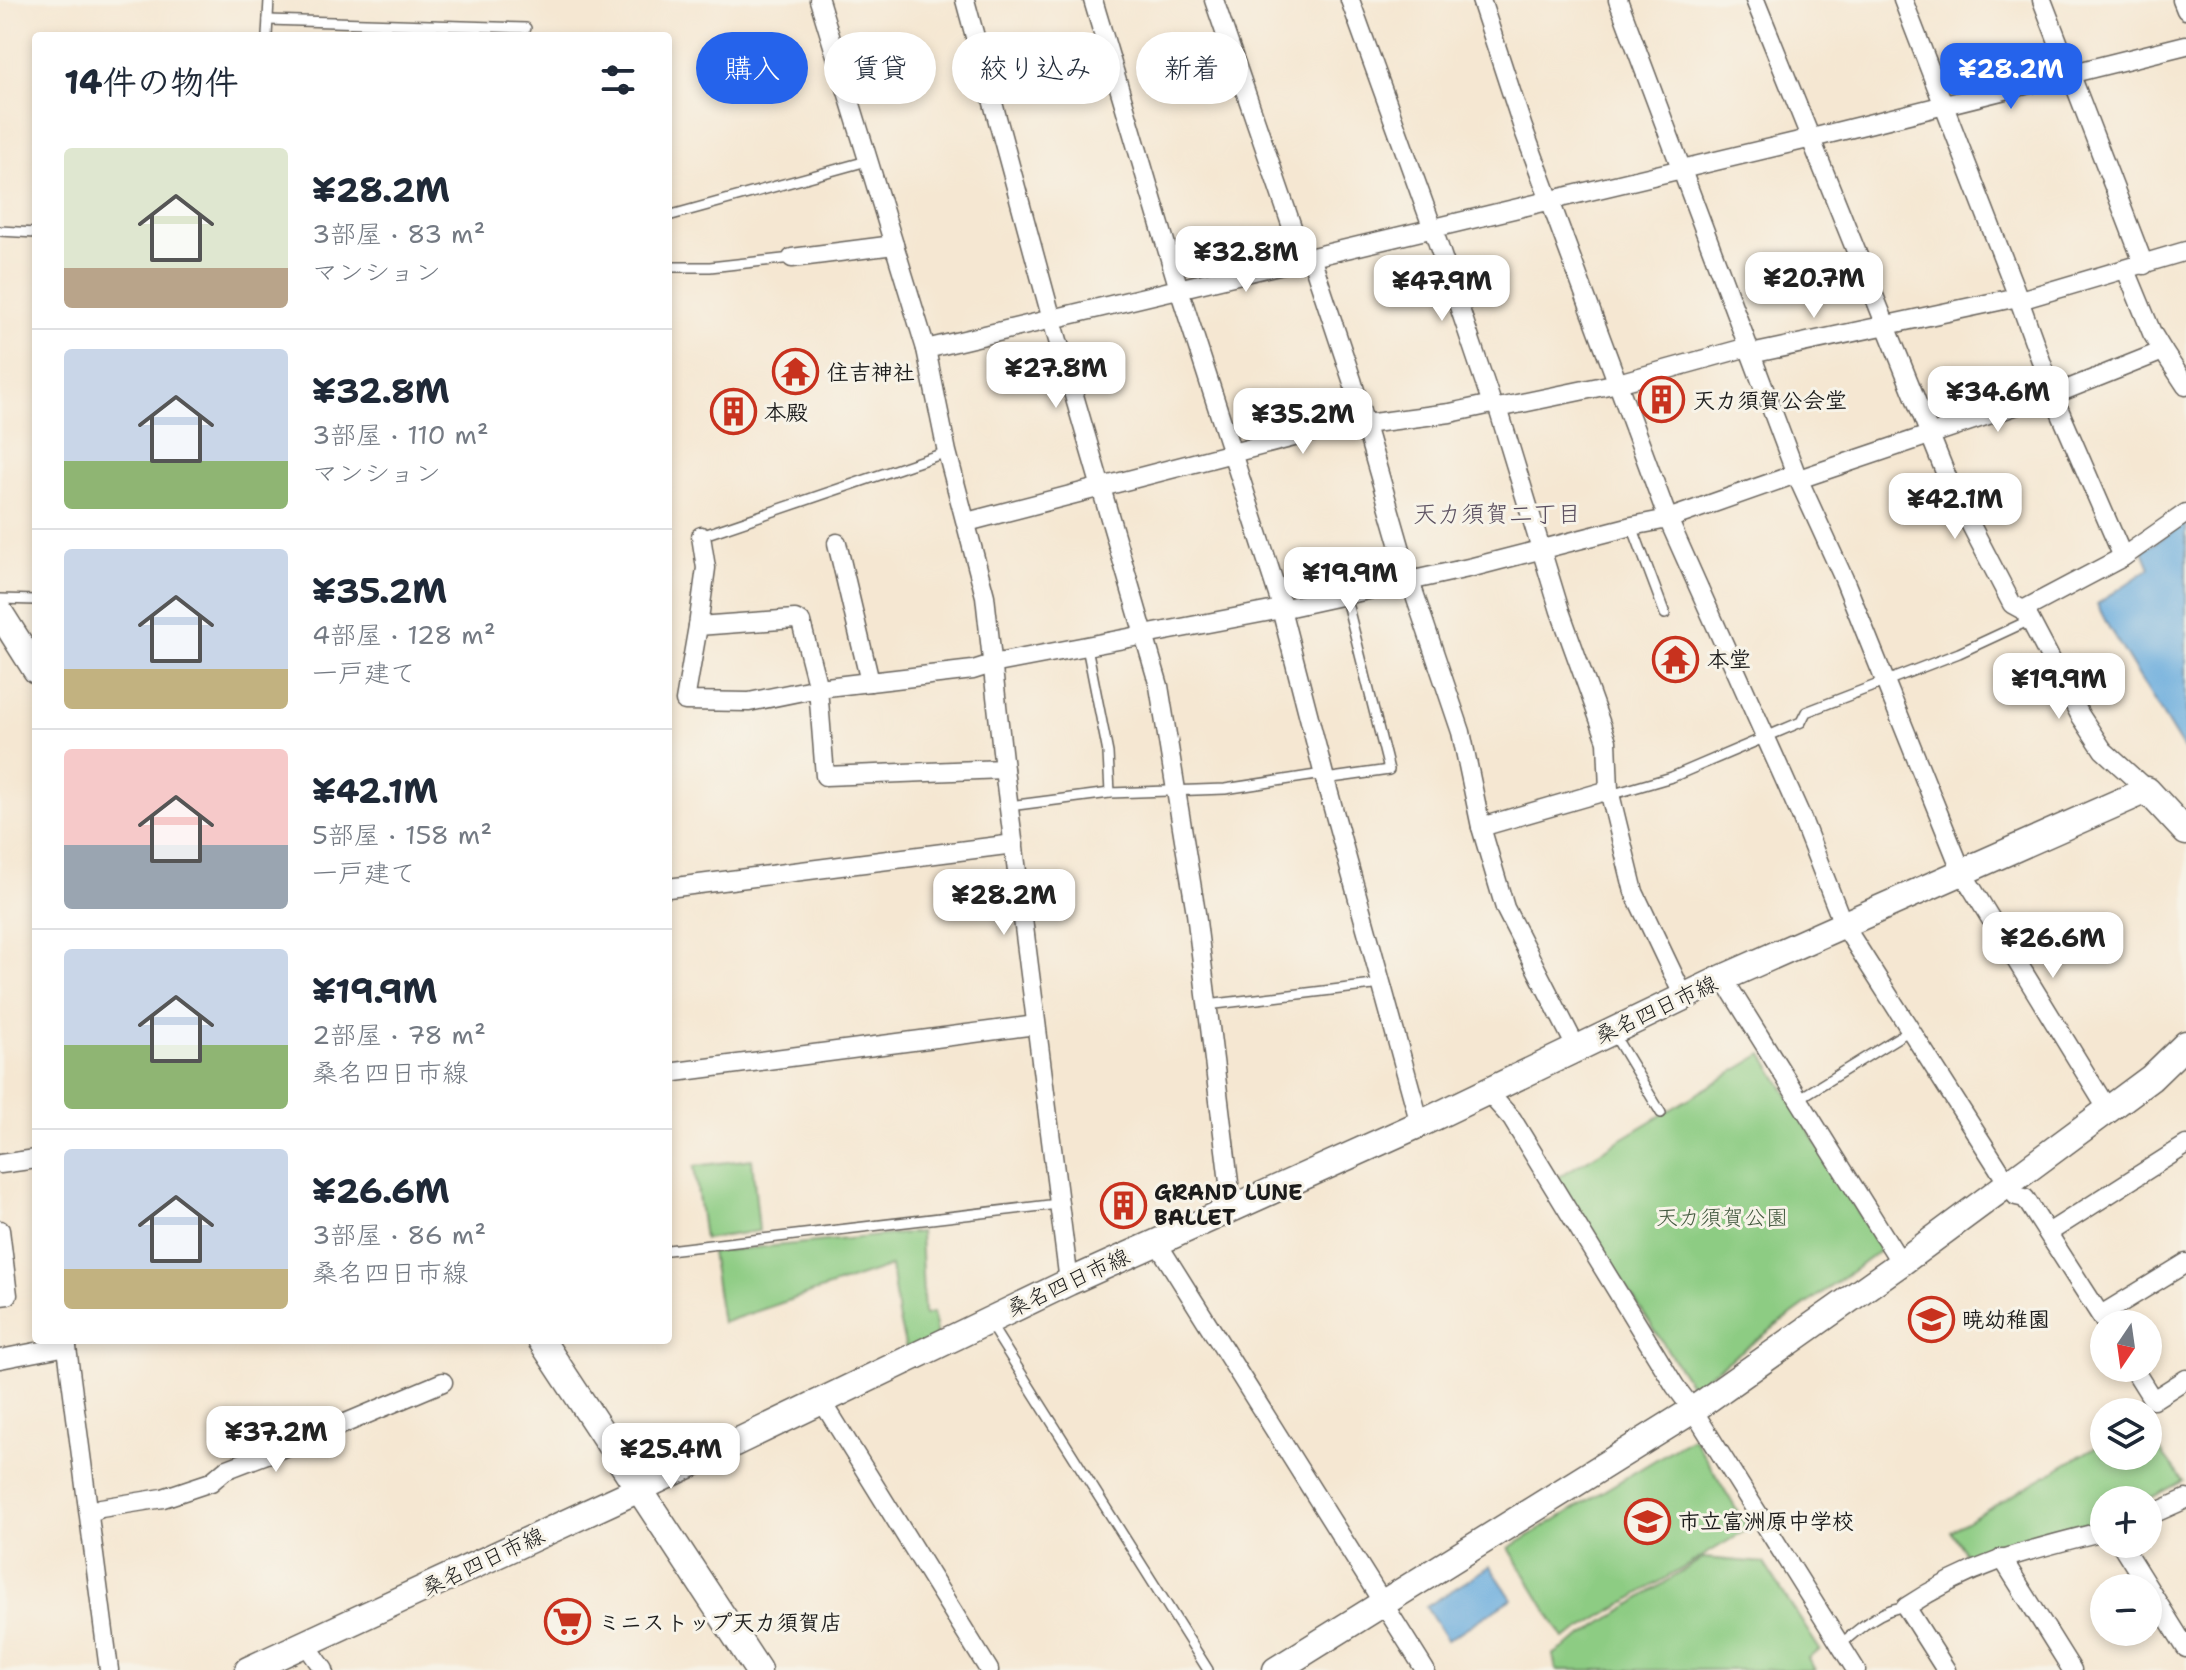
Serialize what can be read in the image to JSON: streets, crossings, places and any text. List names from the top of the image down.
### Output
{
  "streets": {
    "main road": ["桑名四日市線"]
  },
  "districts": ["天カ須賀二丁目"],
  "parks": ["天カ須賀公園"],
  "places": {
    "temple": ["住吉神社", "本堂"],
    "building": ["天カ須賀公会堂", "本殿", "GRAND LUNE BALLET"],
    "school or university": ["暁幼稚園", "市立富洲原中学校"],
    "supermarket": ["ミニストップ天カ須賀店"]
  },
  "north": "bottom",
  "page": {
    "chip": [
      "購入",
      "賃貸",
      "絞り込み",
      "新着"
    ],
    "heading": "14件の物件",
    "price": [
      "¥28.2M",
      "¥32.8M",
      "¥20.7M",
      "¥47.9M",
      "¥27.8M",
      "¥34.6M",
      "¥35.2M",
      "¥42.1M",
      "¥19.9M",
      "¥19.9M",
      "¥28.2M",
      "¥26.6M",
      "¥37.2M",
      "¥25.4M"
    ],
    "list": [
      {
        "name": "¥28.2M",
        "note": "3部屋 · 83 m² · マンション"
      },
      {
        "name": "¥32.8M",
        "note": "3部屋 · 110 m² · マンション"
      },
      {
        "name": "¥35.2M",
        "note": "4部屋 · 128 m² · 一戸建て"
      },
      {
        "name": "¥42.1M",
        "note": "5部屋 · 158 m² · 一戸建て"
      },
      {
        "name": "¥19.9M",
        "note": "2部屋 · 78 m² · 桑名四日市線"
      },
      {
        "name": "¥26.6M",
        "note": "3部屋 · 86 m² · 桑名四日市線"
      }
    ],
    "map_buttons": ["+", "−"]
  }
}
